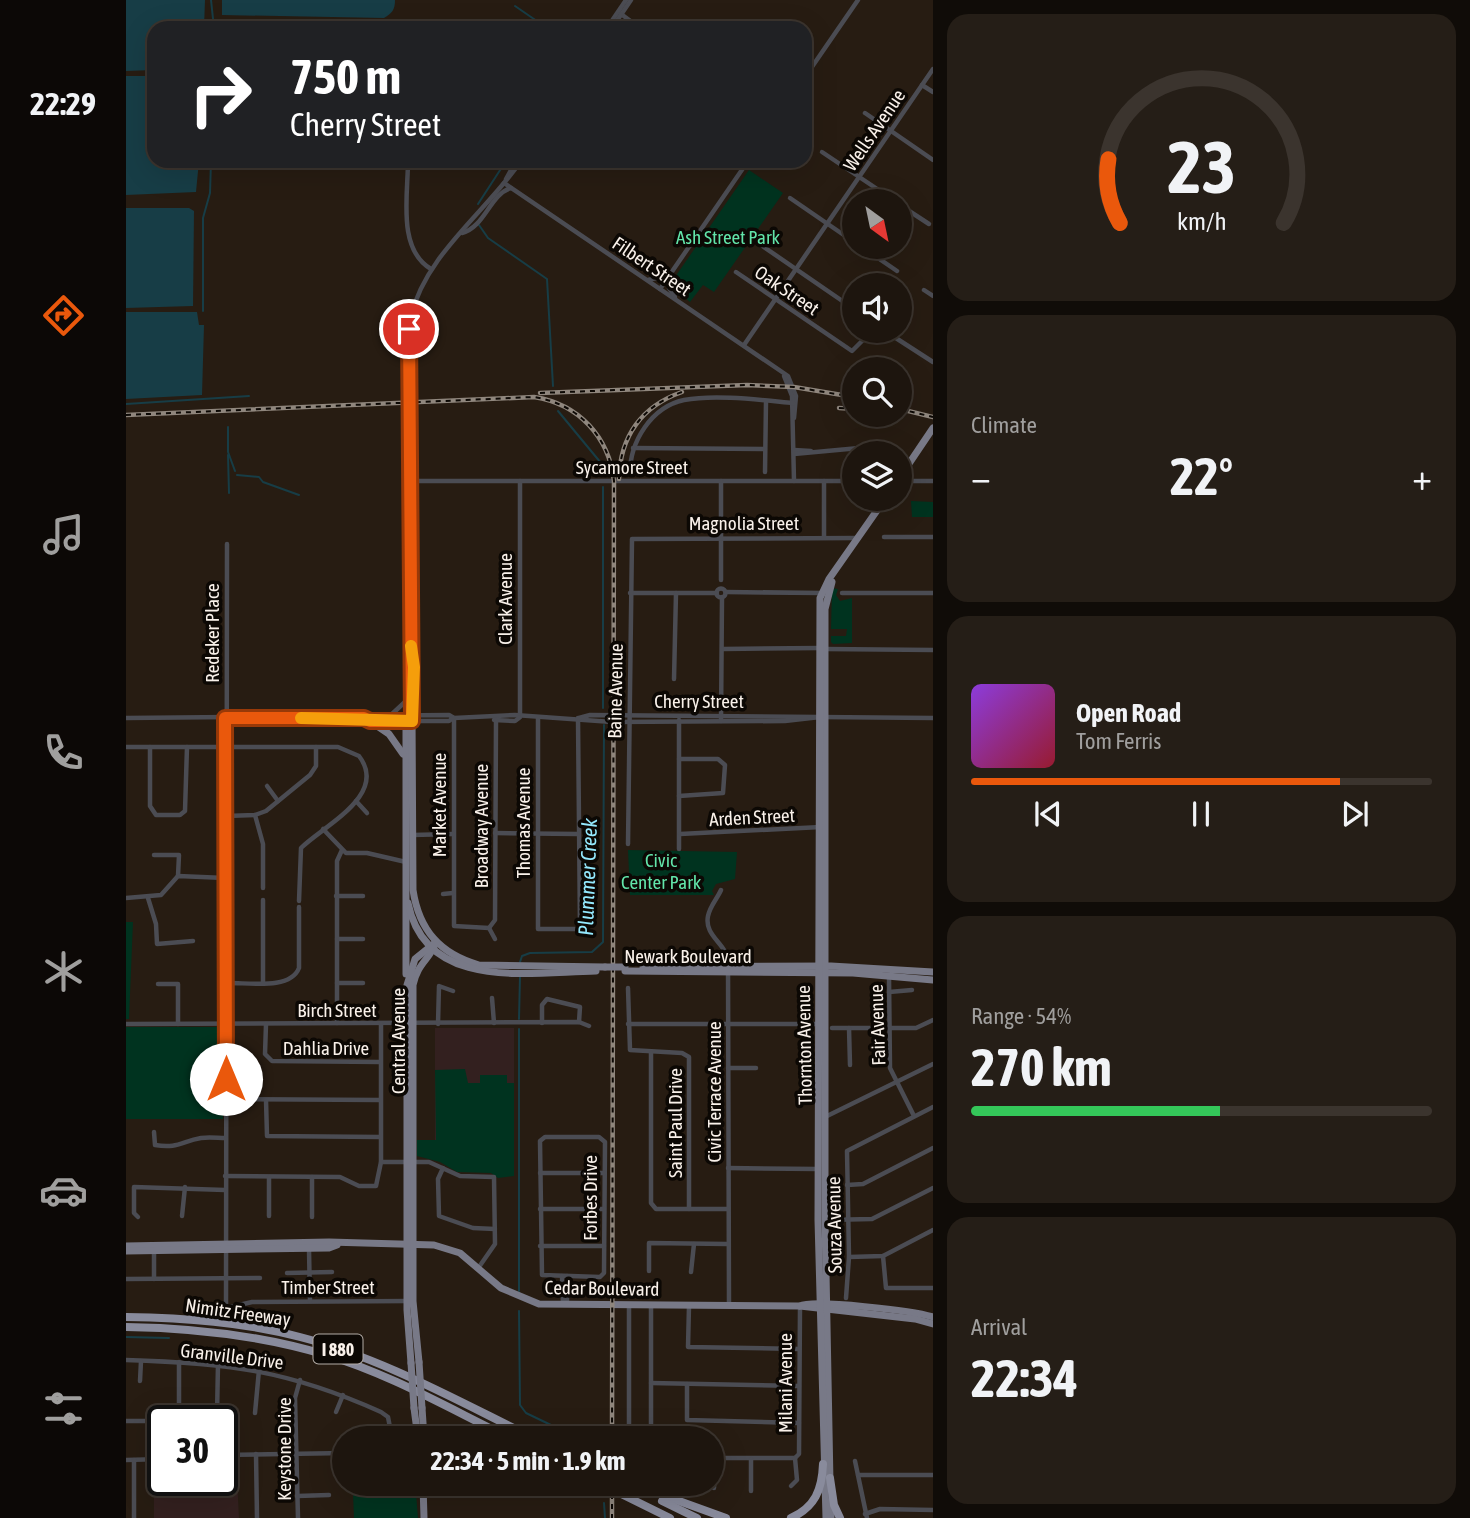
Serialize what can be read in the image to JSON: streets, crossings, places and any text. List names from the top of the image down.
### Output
{
  "streets": {
    "highway": ["Nimitz Freeway", "I 880"],
    "main road": [
      "Newark Boulevard",
      "Central Avenue",
      "Thornton Avenue",
      "Cedar Boulevard"
    ],
    "street": [
      "Wells Avenue",
      "Filbert Street",
      "Oak Street",
      "Sycamore Street",
      "Magnolia Street",
      "Clark Avenue",
      "Redeker Place",
      "Baine Avenue",
      "Cherry Street",
      "Market Avenue",
      "Arden Street",
      "Thomas Avenue",
      "Broadway Avenue",
      "Birch Street",
      "Fair Avenue",
      "Dahlia Drive",
      "Civic Terrace Avenue",
      "Saint Paul Drive",
      "Forbes Drive",
      "Souza Avenue",
      "Timber Street",
      "Granville Drive",
      "Milani Avenue",
      "Keystone Drive"
    ]
  },
  "crossings": [
    ["Wells Avenue", "Filbert Street"],
    ["Wells Avenue", "Oak Street"],
    ["Sycamore Street", "Clark Avenue"],
    ["Magnolia Street", "Baine Avenue"],
    ["Clark Avenue", "Cherry Street"],
    ["Redeker Place", "Cherry Street"],
    ["Redeker Place", "Birch Street"],
    ["Redeker Place", "Timber Street"],
    ["Redeker Place", "Cedar Boulevard"],
    ["Baine Avenue", "Cherry Street"],
    ["Cherry Street", "Market Avenue"],
    ["Cherry Street", "Thomas Avenue"],
    ["Cherry Street", "Broadway Avenue"],
    ["Cherry Street", "Thornton Avenue"],
    ["Market Avenue", "Broadway Avenue"],
    ["Arden Street", "Thornton Avenue"],
    ["Newark Boulevard", "Fair Avenue"],
    ["Newark Boulevard", "Central Avenue"],
    ["Newark Boulevard", "Thornton Avenue"],
    ["Newark Boulevard", "Civic Terrace Avenue"],
    ["Birch Street", "Central Avenue"],
    ["Birch Street", "Dahlia Drive"],
    ["Fair Avenue", "Souza Avenue"],
    ["Central Avenue", "Timber Street"],
    ["Central Avenue", "Cedar Boulevard"],
    ["Thornton Avenue", "Cedar Boulevard"],
    ["Civic Terrace Avenue", "Cedar Boulevard"],
    ["Cedar Boulevard", "Milani Avenue"],
    ["Granville Drive", "Keystone Drive"]
  ],
  "water": ["Plummer Creek"],
  "parks": ["Ash Street Park", "Civic Center Park"],
  "north": "bottom right",
  "page": {
    "tabs": "22:29",
    "turn": ["750 m", "Cherry Street"],
    "tile": [
      "Climate",
      ["Range · 54%", "270 km"],
      ["Arrival", "22:34"]
    ],
    "heat": ["−", "22°", "+"],
    "song": ["Open Road", "Tom Ferris"],
    "limit": "30",
    "trip": "22:34 · 5 min · 1.9 km",
    "gauge": ["23", "km/h"]
  }
}
